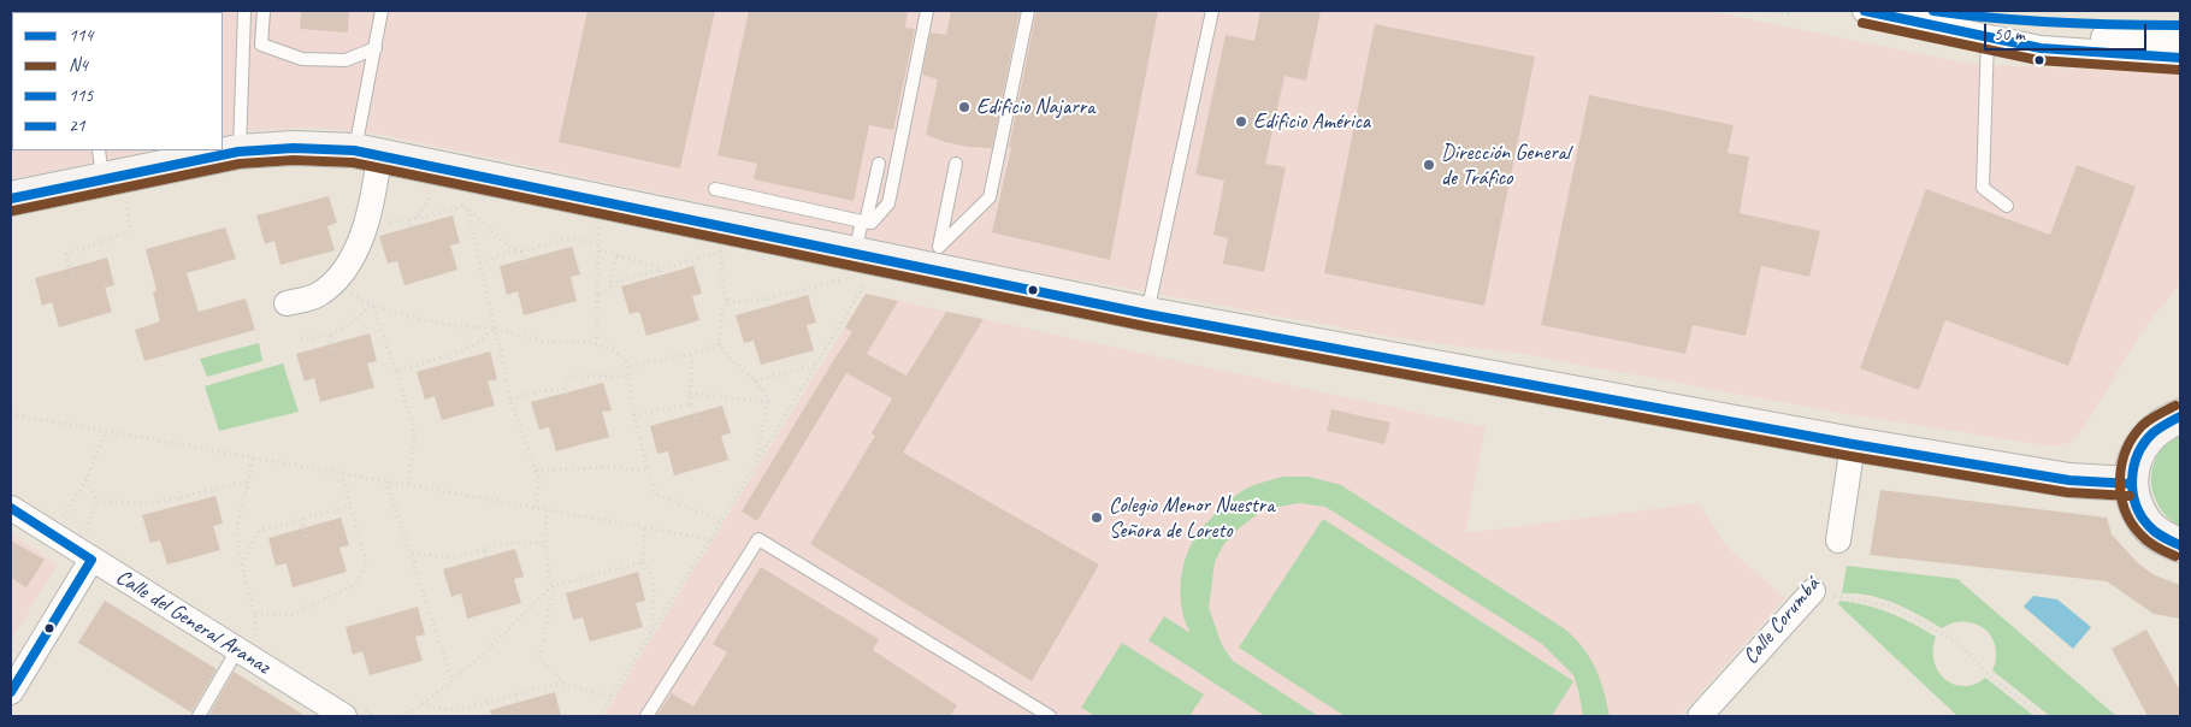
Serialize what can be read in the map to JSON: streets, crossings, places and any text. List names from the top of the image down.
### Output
{
  "streets": {
    "street": ["Calle Corumbá", "Calle del General Aranaz"]
  },
  "places": [
    "Edificio Najarra",
    "Edificio América",
    "Dirección General de Tráfico",
    "Colegio Menor Nuestra Señora de Loreto"
  ],
  "lines": [
    "transit line 114",
    "transit line 115",
    "transit line N4",
    "transit line 21"
  ],
  "legend": [
    "114",
    "N4",
    "115",
    "21"
  ],
  "scale_bar": "50 m"
}
